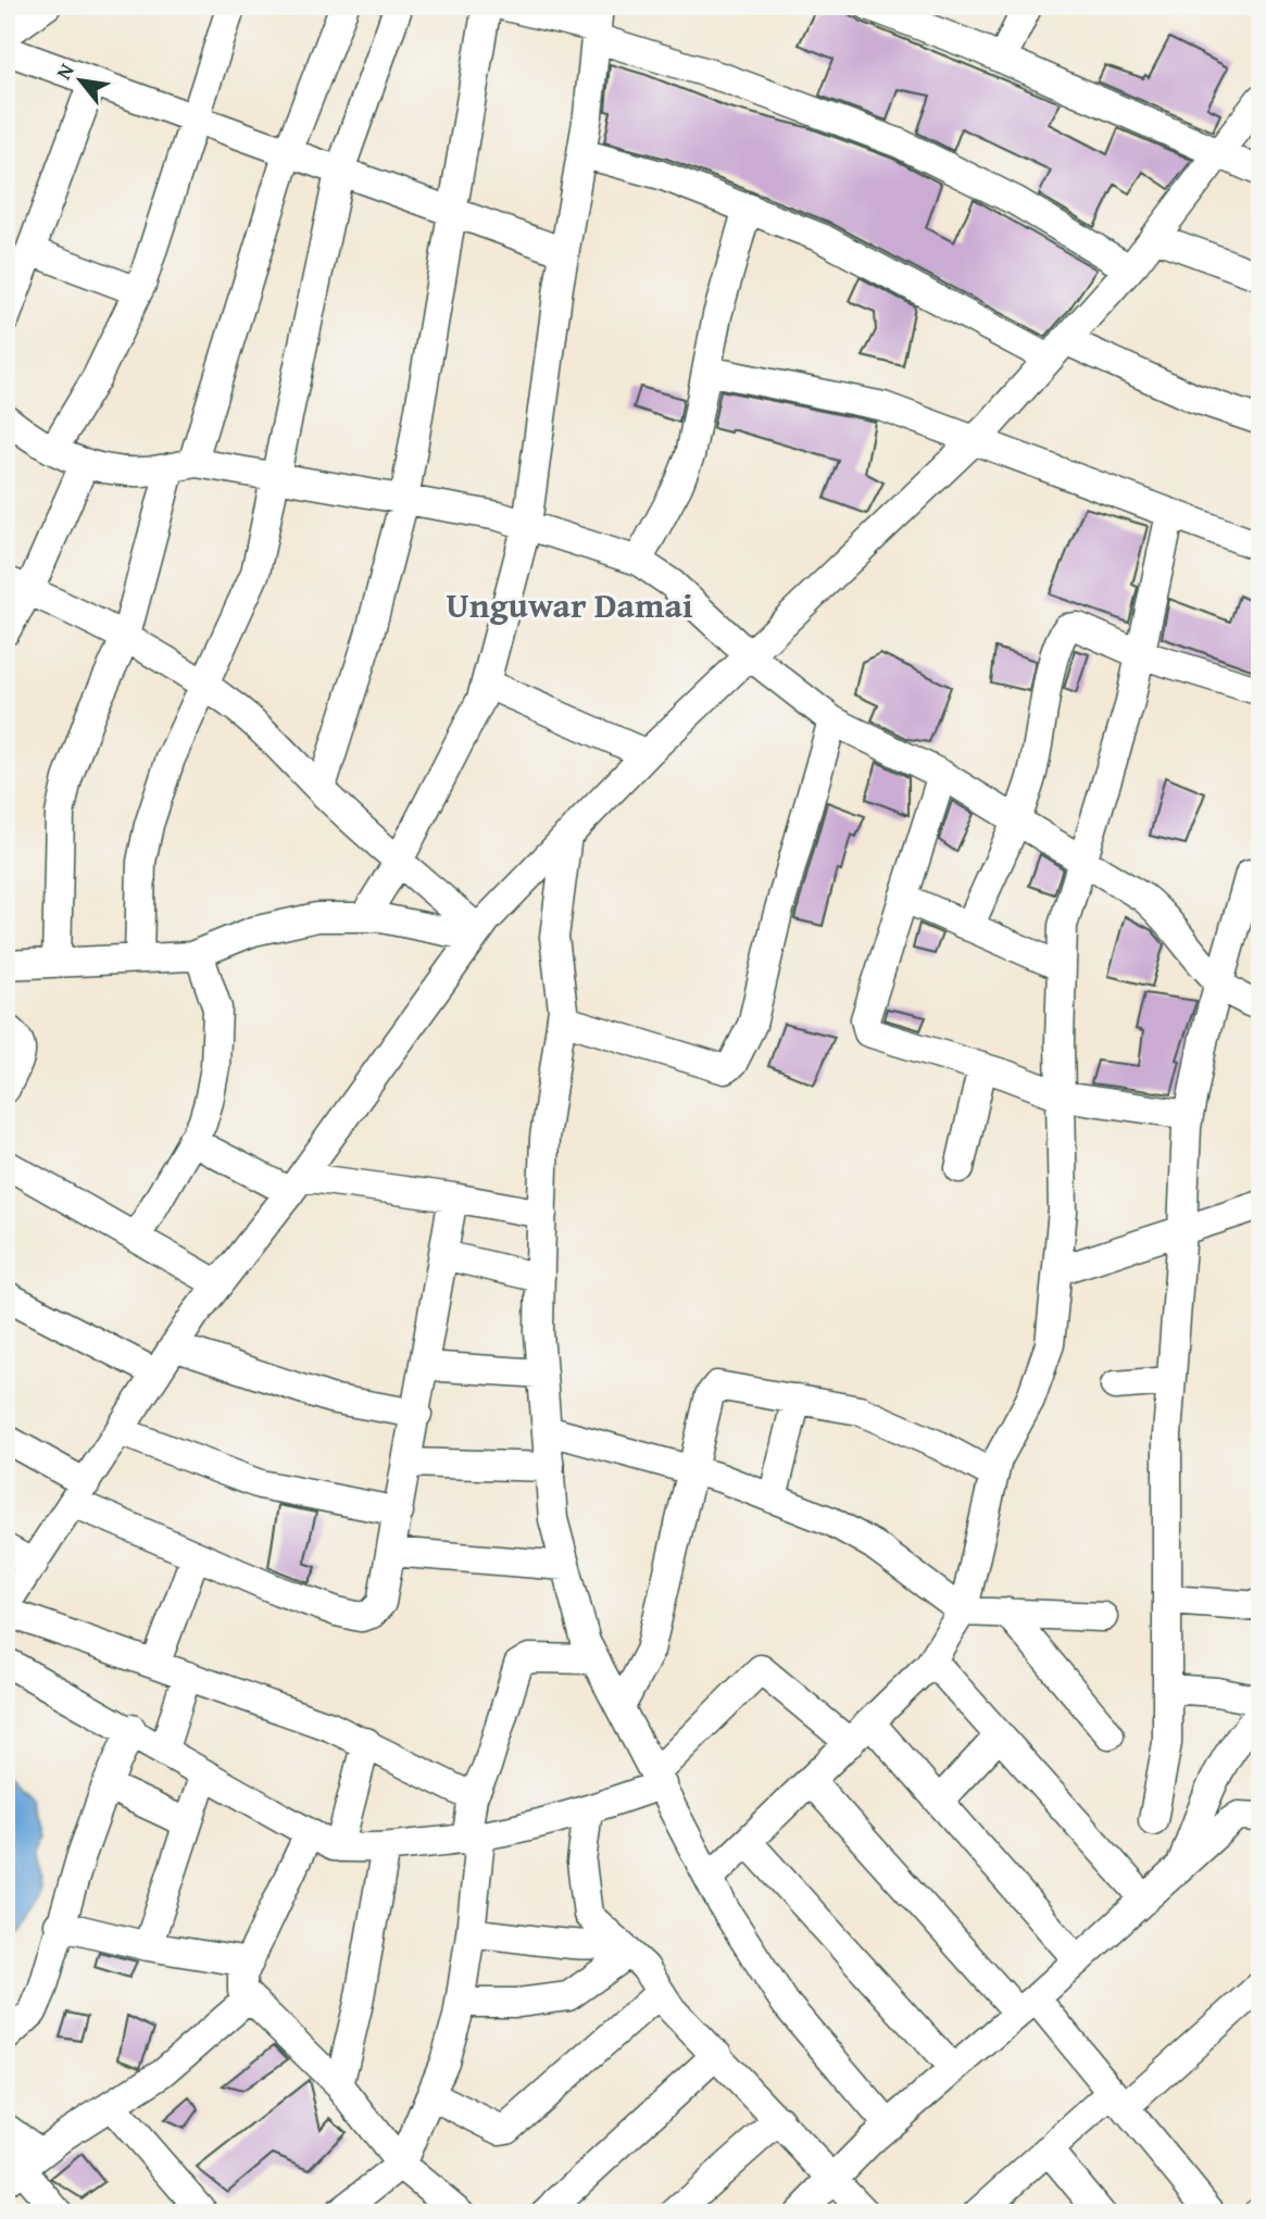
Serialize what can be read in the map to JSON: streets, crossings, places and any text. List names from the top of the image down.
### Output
{
  "districts": ["Unguwar Damai"],
  "north": "top left"
}
